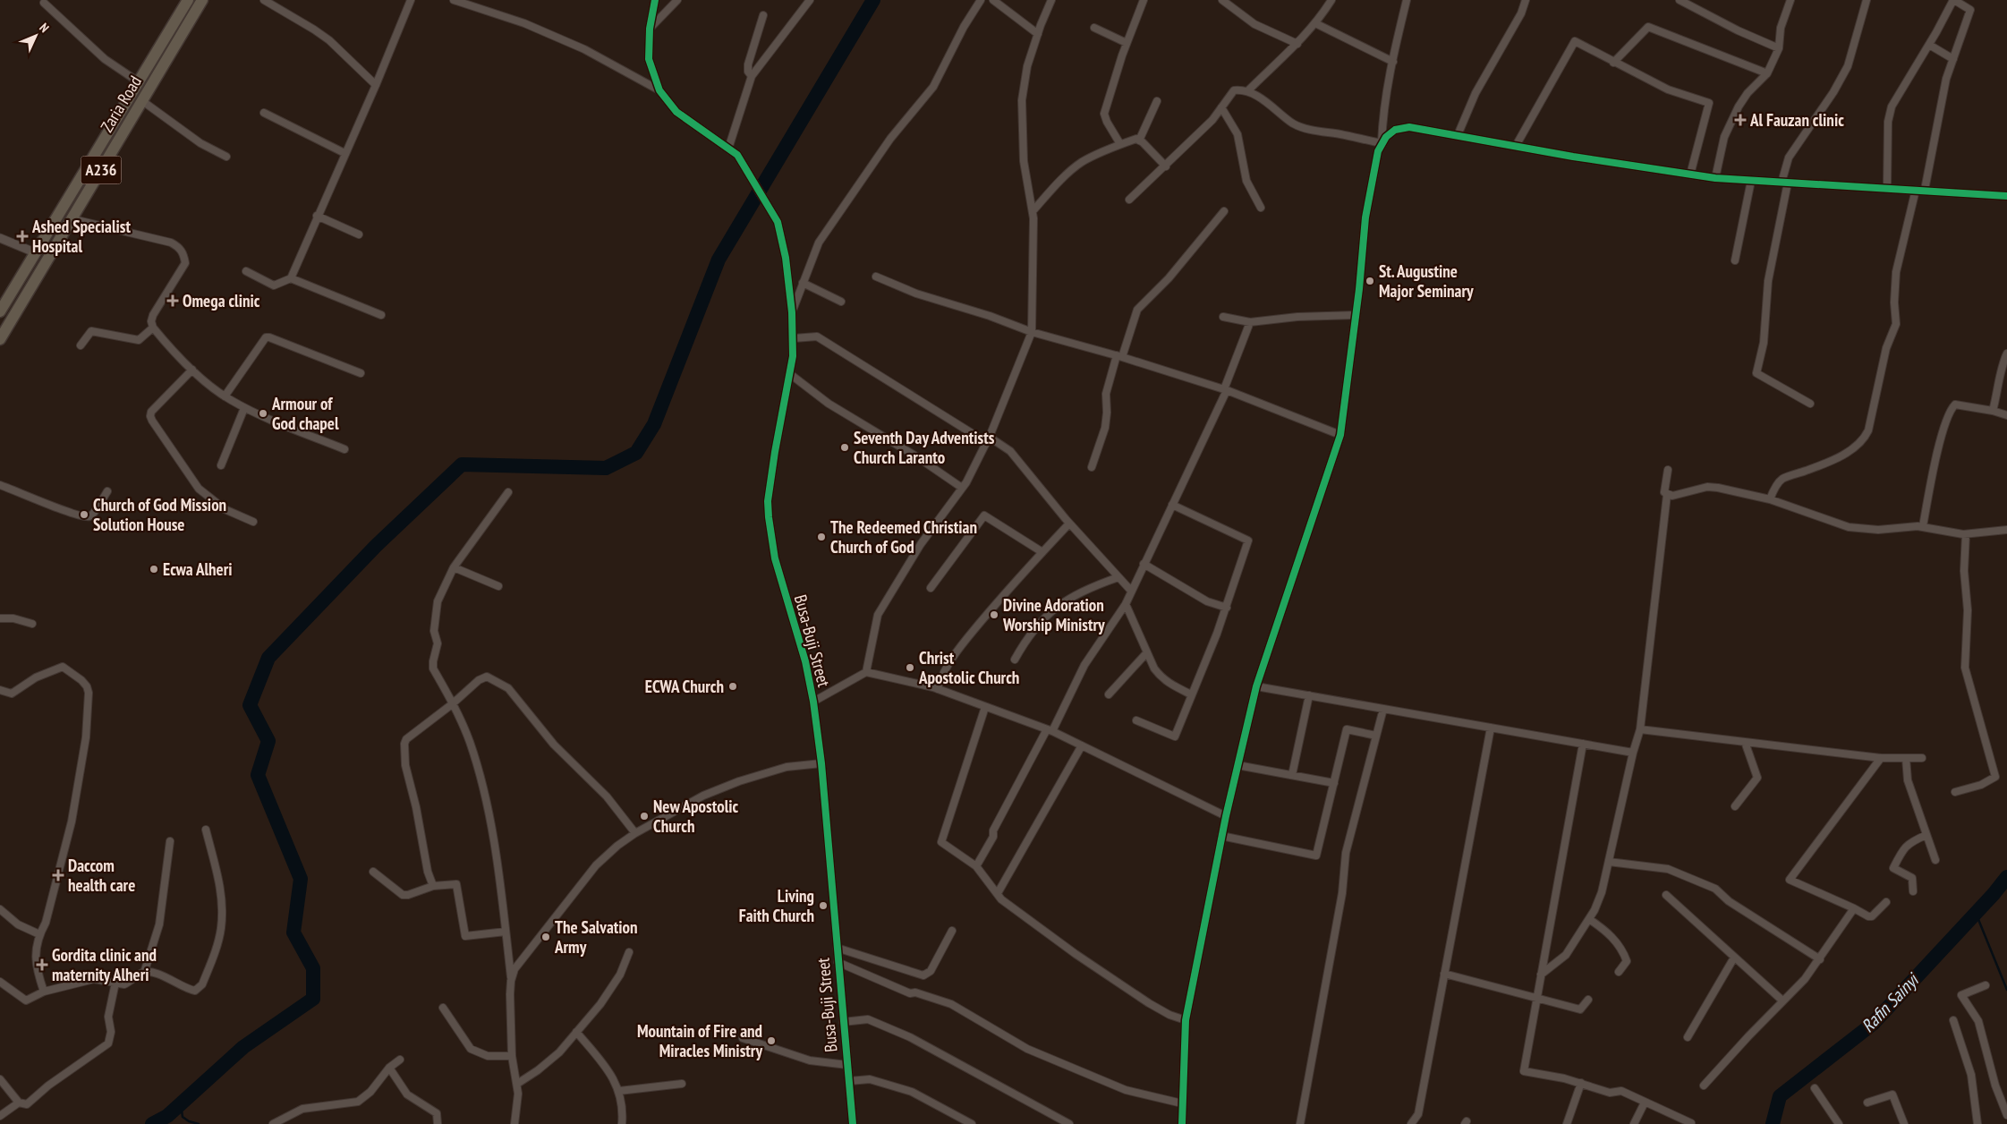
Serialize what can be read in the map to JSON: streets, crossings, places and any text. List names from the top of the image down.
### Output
{
  "streets": {
    "highway": ["Zaria Road", "A236"],
    "street": ["Busa-Buji Street"]
  },
  "water": ["Rafin Sainyi"],
  "places": {
    "health": [
      "Al Fauzan clinic",
      "Ashed Specialist Hospital",
      "Omega clinic",
      "Daccom health care",
      "Gordita clinic and maternity Alheri"
    ],
    "other": [
      "St. Augustine Major Seminary",
      "Armour of God chapel",
      "Seventh Day Adventists Church Laranto",
      "Church of God Mission Solution House",
      "The Redeemed Christian Church of God",
      "Ecwa Alheri",
      "Divine Adoration Worship Ministry",
      "Christ Apostolic Church",
      "ECWA Church",
      "New Apostolic Church",
      "Living Faith Church",
      "The Salvation Army",
      "Mountain of Fire and Miracles Ministry"
    ]
  },
  "north": "top right"
}
